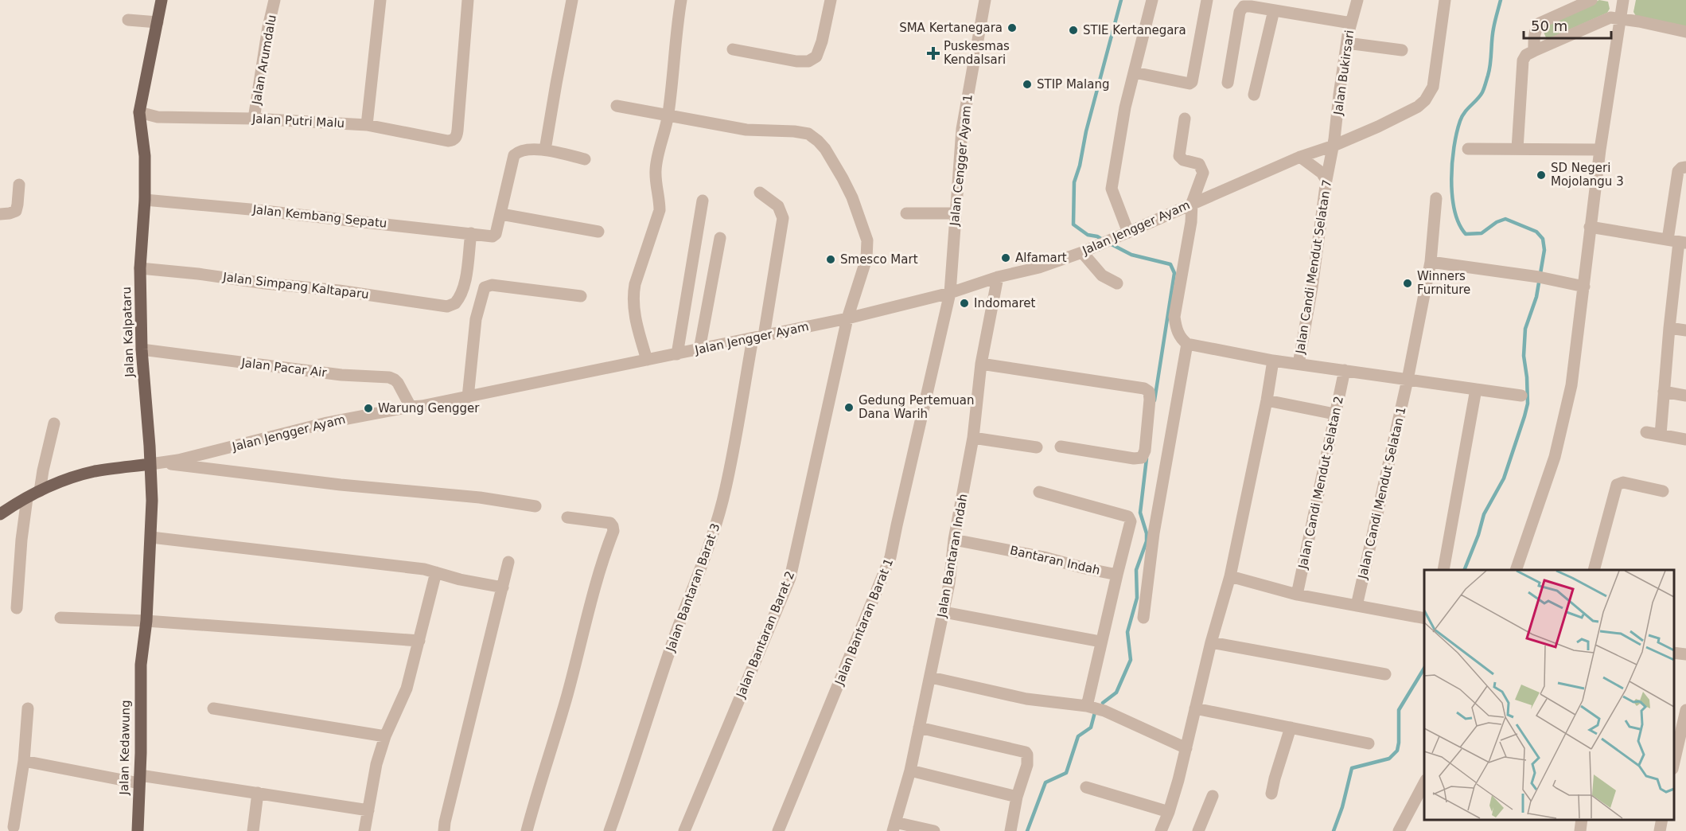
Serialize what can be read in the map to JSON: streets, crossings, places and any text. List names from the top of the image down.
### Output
{
  "streets": {
    "main road": ["Jalan Kalpataru", "Jalan Kedawung"],
    "street": [
      "Jalan Arumdalu",
      "Jalan Bukirsari",
      "Jalan Putri Malu",
      "Jalan Cengger Ayam 1",
      "Jalan Kembang Sepatu",
      "Jalan Jengger Ayam",
      "Jalan Candi Mendut Selatan 7",
      "Jalan Simpang Kaltaparu",
      "Jalan Pacar Air",
      "Jalan Candi Mendut Selatan 2",
      "Jalan Candi Mendut Selatan 1",
      "Jalan Bantaran Indah",
      "Bantaran Indah",
      "Jalan Bantaran Barat 3",
      "Jalan Bantaran Barat 1",
      "Jalan Bantaran Barat 2"
    ]
  },
  "crossings": [
    ["Jalan Arumdalu", "Jalan Putri Malu"],
    ["Jalan Bukirsari", "Jalan Jengger Ayam"],
    ["Jalan Bukirsari", "Jalan Candi Mendut Selatan 7"],
    ["Jalan Putri Malu", "Jalan Kalpataru"],
    ["Jalan Cengger Ayam 1", "Jalan Jengger Ayam"],
    ["Jalan Cengger Ayam 1", "Jalan Bantaran Barat 1"],
    ["Jalan Kembang Sepatu", "Jalan Simpang Kaltaparu"],
    ["Jalan Kembang Sepatu", "Jalan Kalpataru"],
    ["Jalan Jengger Ayam", "Jalan Candi Mendut Selatan 7"],
    ["Jalan Jengger Ayam", "Jalan Kalpataru"],
    ["Jalan Jengger Ayam", "Jalan Pacar Air"],
    ["Jalan Jengger Ayam", "Jalan Bantaran Indah"],
    ["Jalan Jengger Ayam", "Jalan Bantaran Barat 3"],
    ["Jalan Jengger Ayam", "Jalan Bantaran Barat 1"],
    ["Jalan Jengger Ayam", "Jalan Bantaran Barat 2"],
    ["Jalan Candi Mendut Selatan 7", "Jalan Candi Mendut Selatan 2"],
    ["Jalan Candi Mendut Selatan 7", "Jalan Candi Mendut Selatan 1"],
    ["Jalan Simpang Kaltaparu", "Jalan Kalpataru"],
    ["Jalan Kalpataru", "Jalan Pacar Air"],
    ["Jalan Kalpataru", "Jalan Kedawung"],
    ["Jalan Bantaran Indah", "Bantaran Indah"]
  ],
  "places": {
    "other": [
      "SMA Kertanegara",
      "STIE Kertanegara",
      "STIP Malang",
      "SD Negeri Mojolangu 3",
      "Alfamart",
      "Smesco Mart",
      "Winners Furniture",
      "Indomaret",
      "Gedung Pertemuan Dana Warih",
      "Warung Gengger"
    ],
    "health": ["Puskesmas Kendalsari"]
  },
  "scale_bar": "50 m"
}
